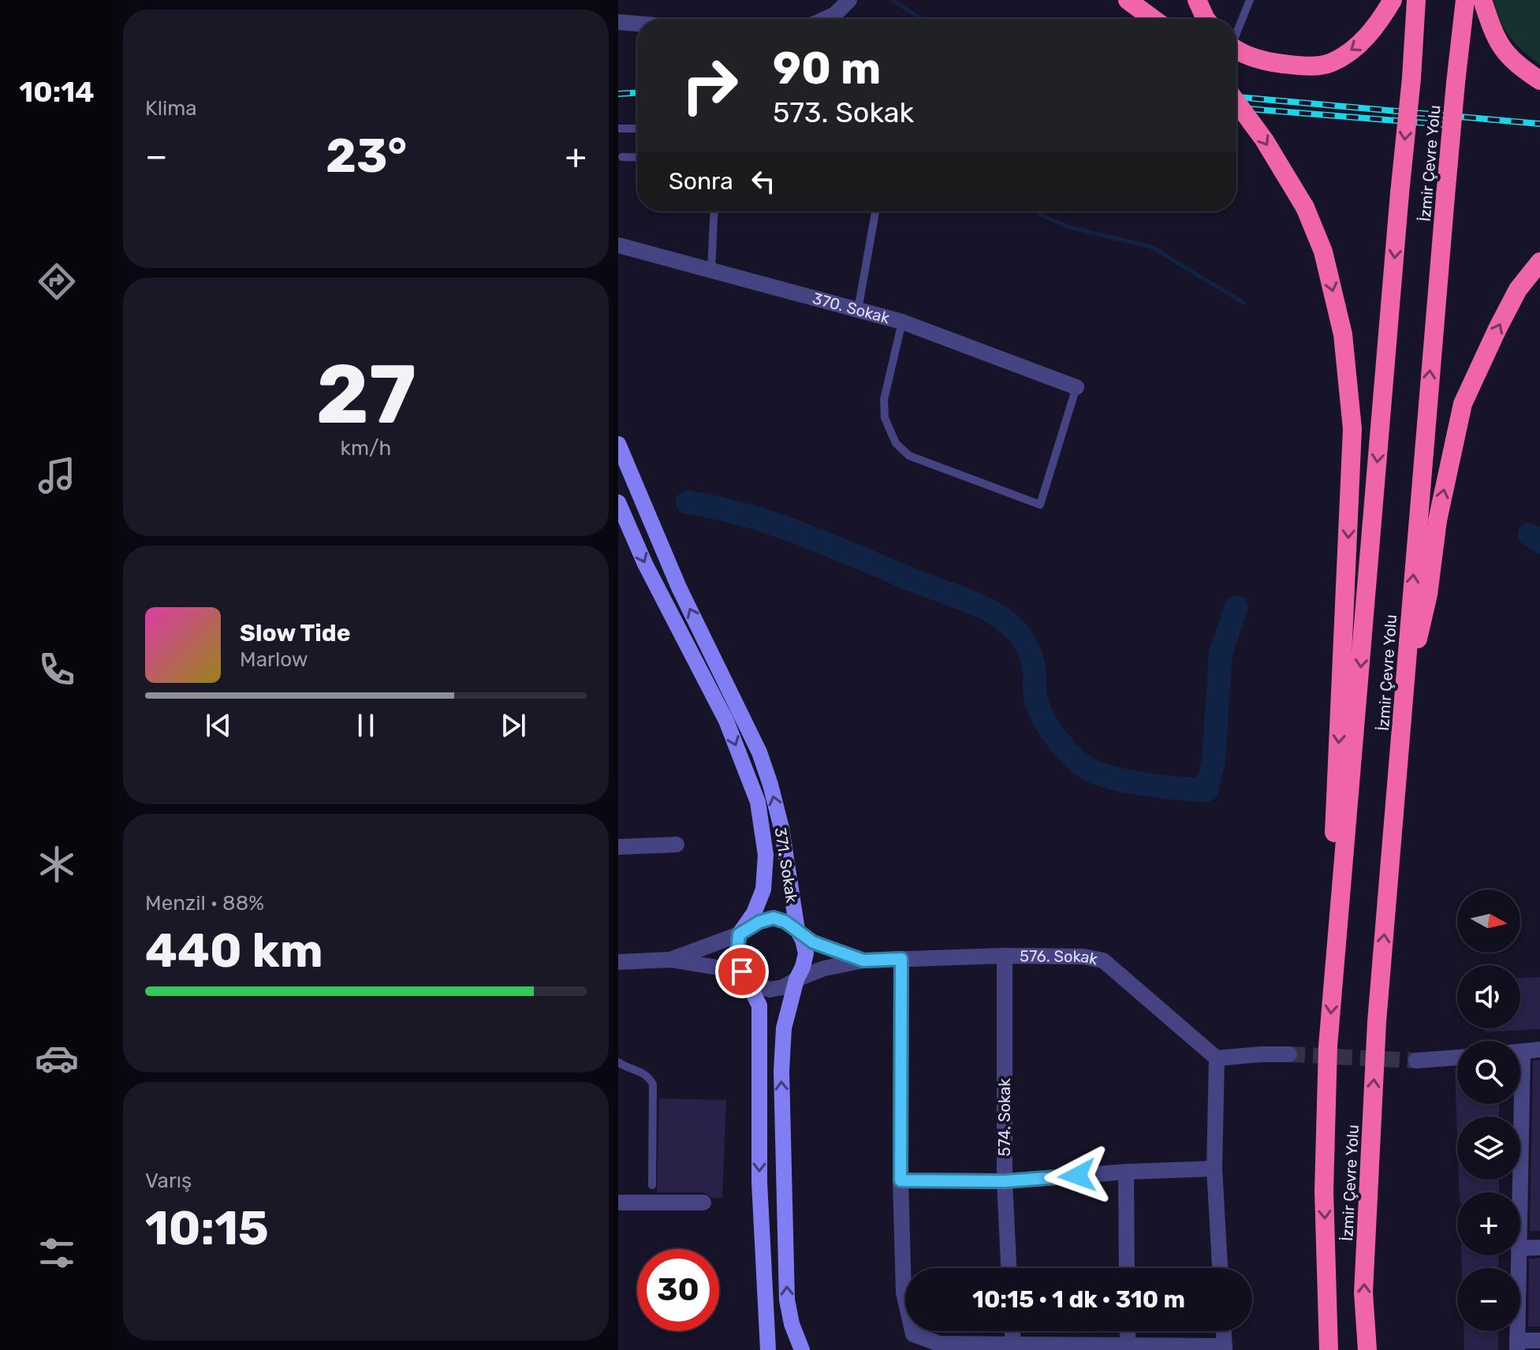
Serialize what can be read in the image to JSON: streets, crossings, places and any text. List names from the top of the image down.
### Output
{
  "streets": {
    "highway": ["İzmir Çevre Yolu"],
    "main road": ["371. Sokak"],
    "street": ["370. Sokak", "576. Sokak", "574. Sokak"]
  },
  "crossings": [
    ["576. Sokak", "574. Sokak"]
  ],
  "north": "right",
  "page": {
    "tabs": "10:14",
    "tile": [
      "Klima",
      ["27", "km/h"],
      ["Menzil · 88%", "440 km"],
      ["Varış", "10:15"]
    ],
    "turn": ["90 m", "573. Sokak"],
    "heat": ["−", "23°", "+"],
    "then": "Sonra",
    "song": ["Slow Tide", "Marlow"],
    "map_buttons": ["+", "−"],
    "limit": "30",
    "trip": "10:15 · 1 dk · 310 m"
  }
}
